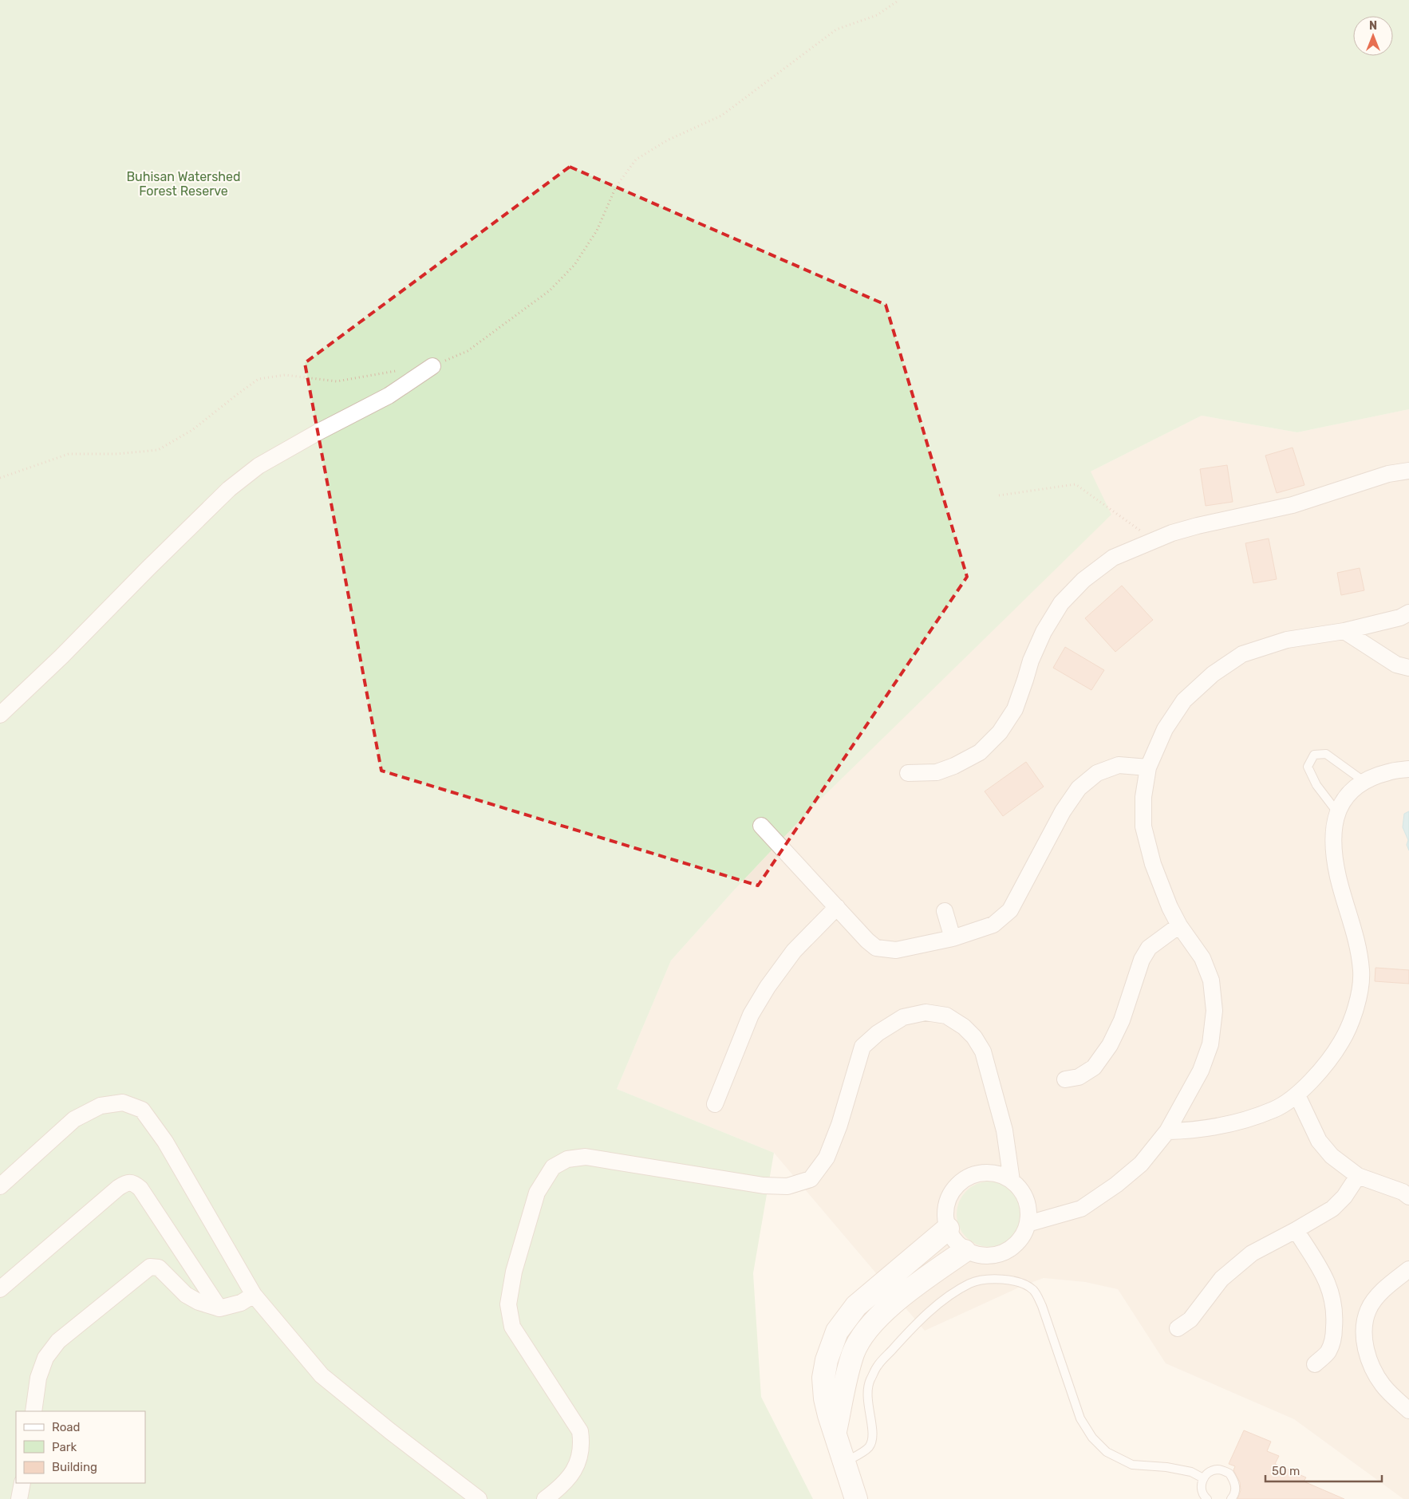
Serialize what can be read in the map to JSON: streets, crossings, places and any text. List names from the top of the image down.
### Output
{
  "parks": ["Buhisan Watershed Forest Reserve"],
  "legend": ["Road", "Park", "Building"],
  "scale_bar": "50 m",
  "north": "top"
}
